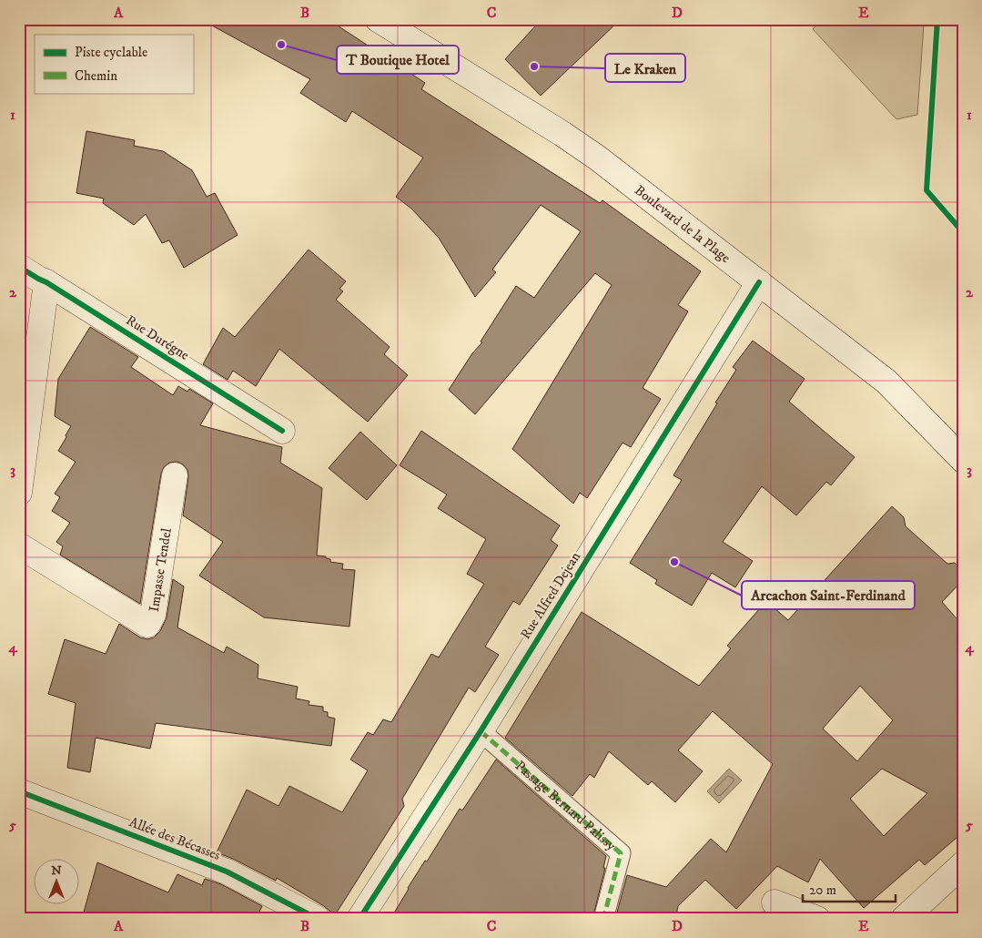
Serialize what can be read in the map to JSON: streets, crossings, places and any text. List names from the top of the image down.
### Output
{
  "streets": {
    "street": [
      "Boulevard de la Plage",
      "Rue Durégne",
      "Impasse Tendel",
      "Rue Alfred Dejean",
      "Passage Bernard Palissy",
      "Allée des Bécasses"
    ]
  },
  "crossings": [
    ["Boulevard de la Plage", "Rue Alfred Dejean"],
    ["Rue Alfred Dejean", "Passage Bernard Palissy"]
  ],
  "places": ["T Boutique Hotel", "Le Kraken", "Arcachon Saint-Ferdinand"],
  "legend": ["Piste cyclable", "Chemin"],
  "scale_bar": "20 m",
  "north": "top",
  "grid": {
    "columns": [
      "A",
      "B",
      "C",
      "D",
      "E"
    ],
    "rows": [
      "1",
      "2",
      "3",
      "4",
      "5"
    ]
  }
}
